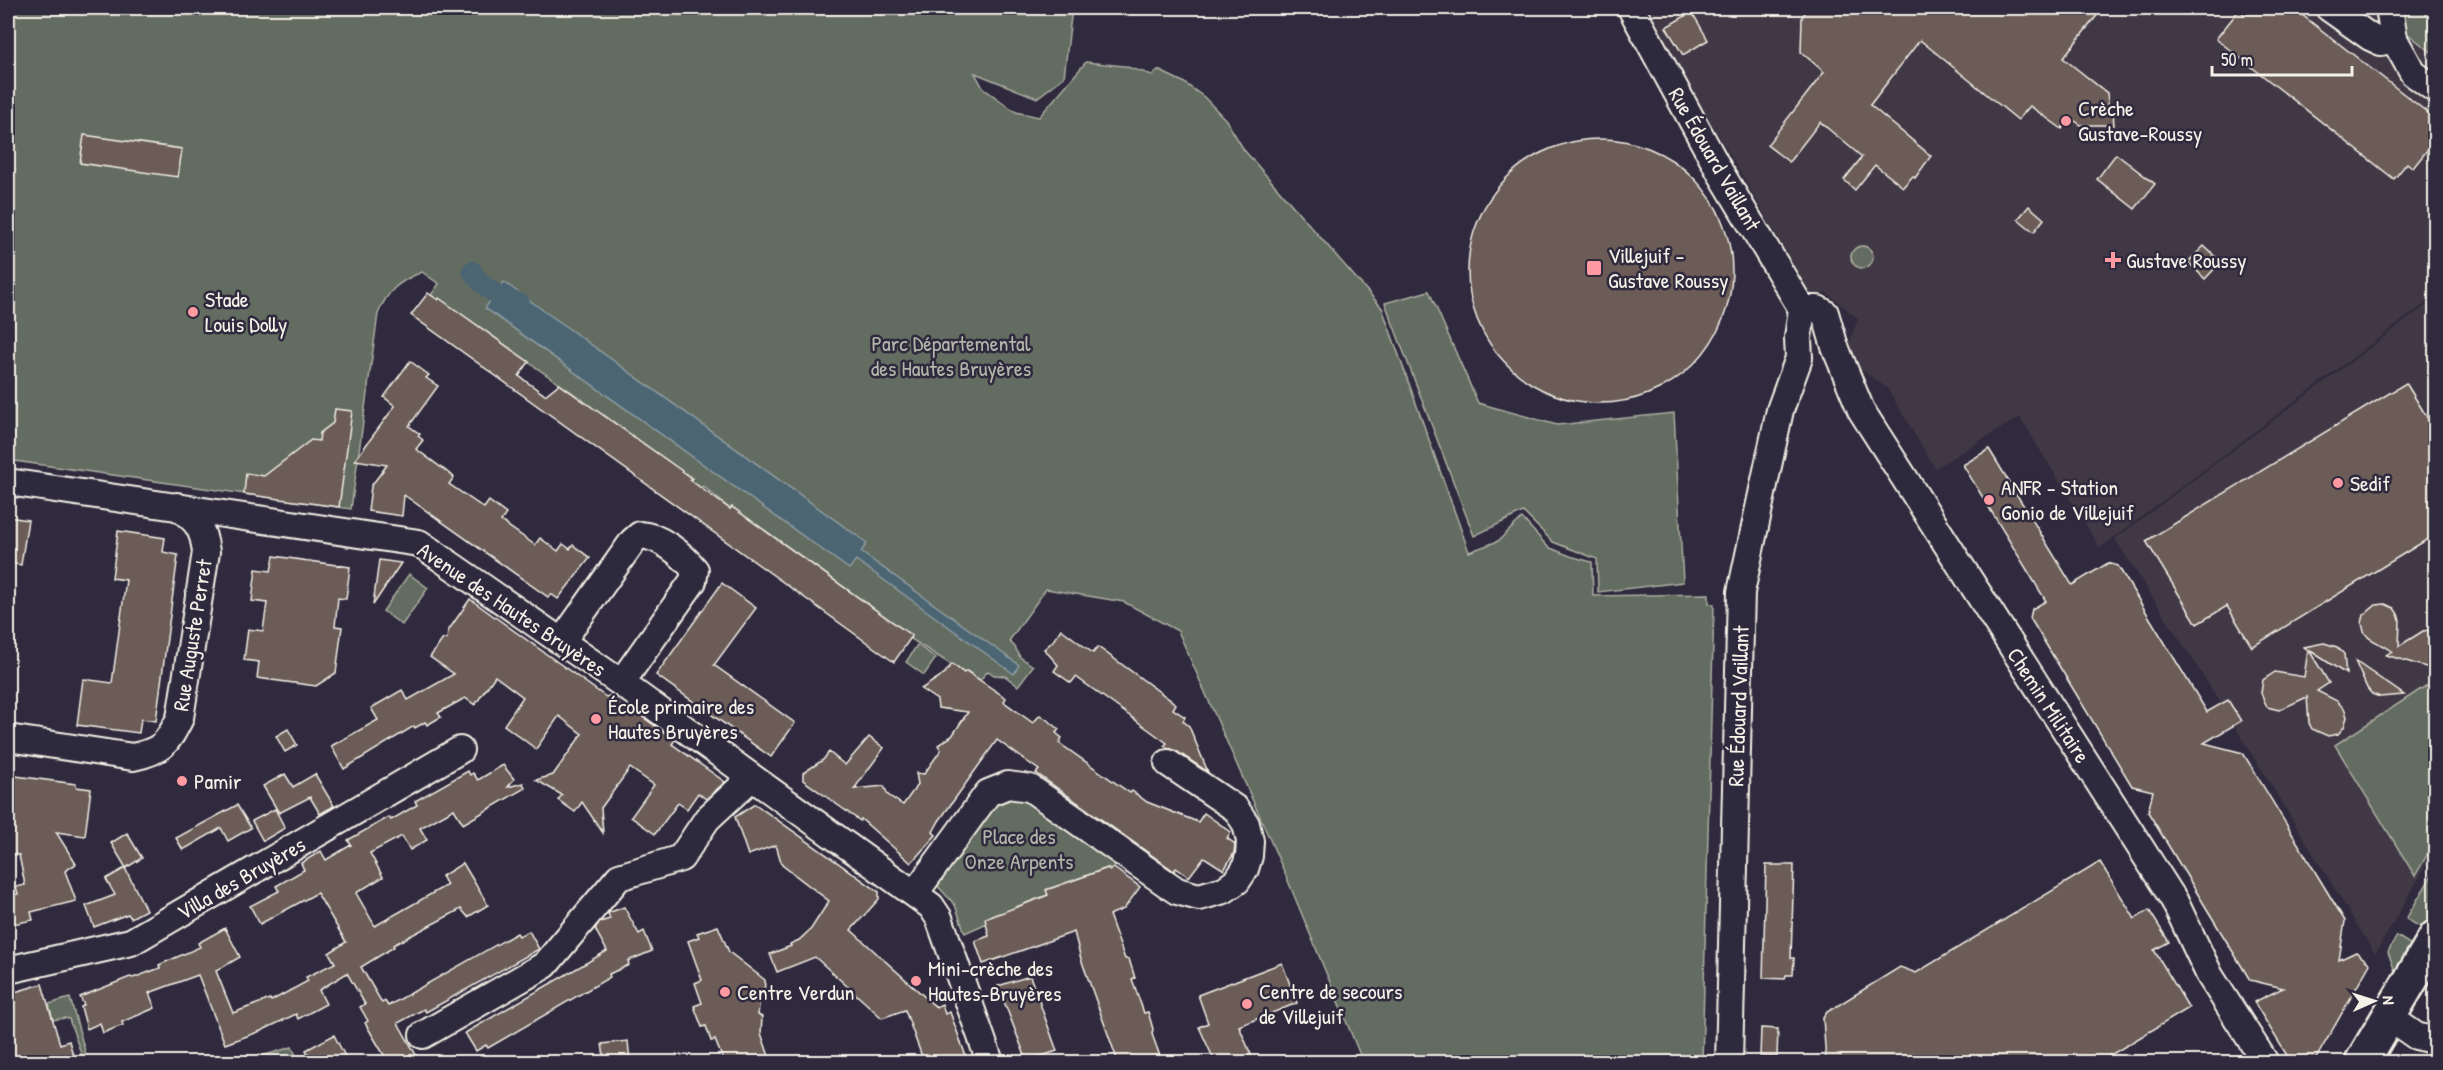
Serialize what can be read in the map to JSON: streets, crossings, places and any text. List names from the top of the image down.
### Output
{
  "streets": {
    "street": [
      "Rue Édouard Vaillant",
      "Avenue des Hautes Bruyères",
      "Rue Auguste Perret",
      "Chemin Militaire",
      "Villa des Bruyères"
    ]
  },
  "crossings": [
    ["Rue Édouard Vaillant", "Chemin Militaire"],
    ["Avenue des Hautes Bruyères", "Rue Auguste Perret"]
  ],
  "parks": ["Parc Départemental des Hautes Bruyères", "Place des Onze Arpents"],
  "places": {
    "other": [
      "Crèche Gustave-Roussy",
      "Stade Louis Dolly",
      "Sedif",
      "ANFR - Station Gonio de Villejuif",
      "École primaire des Hautes Bruyères",
      "Pamir",
      "Mini-crèche des Hautes-Bruyères",
      "Centre Verdun",
      "Centre de secours de Villejuif"
    ],
    "health": ["Gustave Roussy"],
    "transit": ["Villejuif - Gustave Roussy"]
  },
  "scale_bar": "50 m",
  "north": "right"
}
